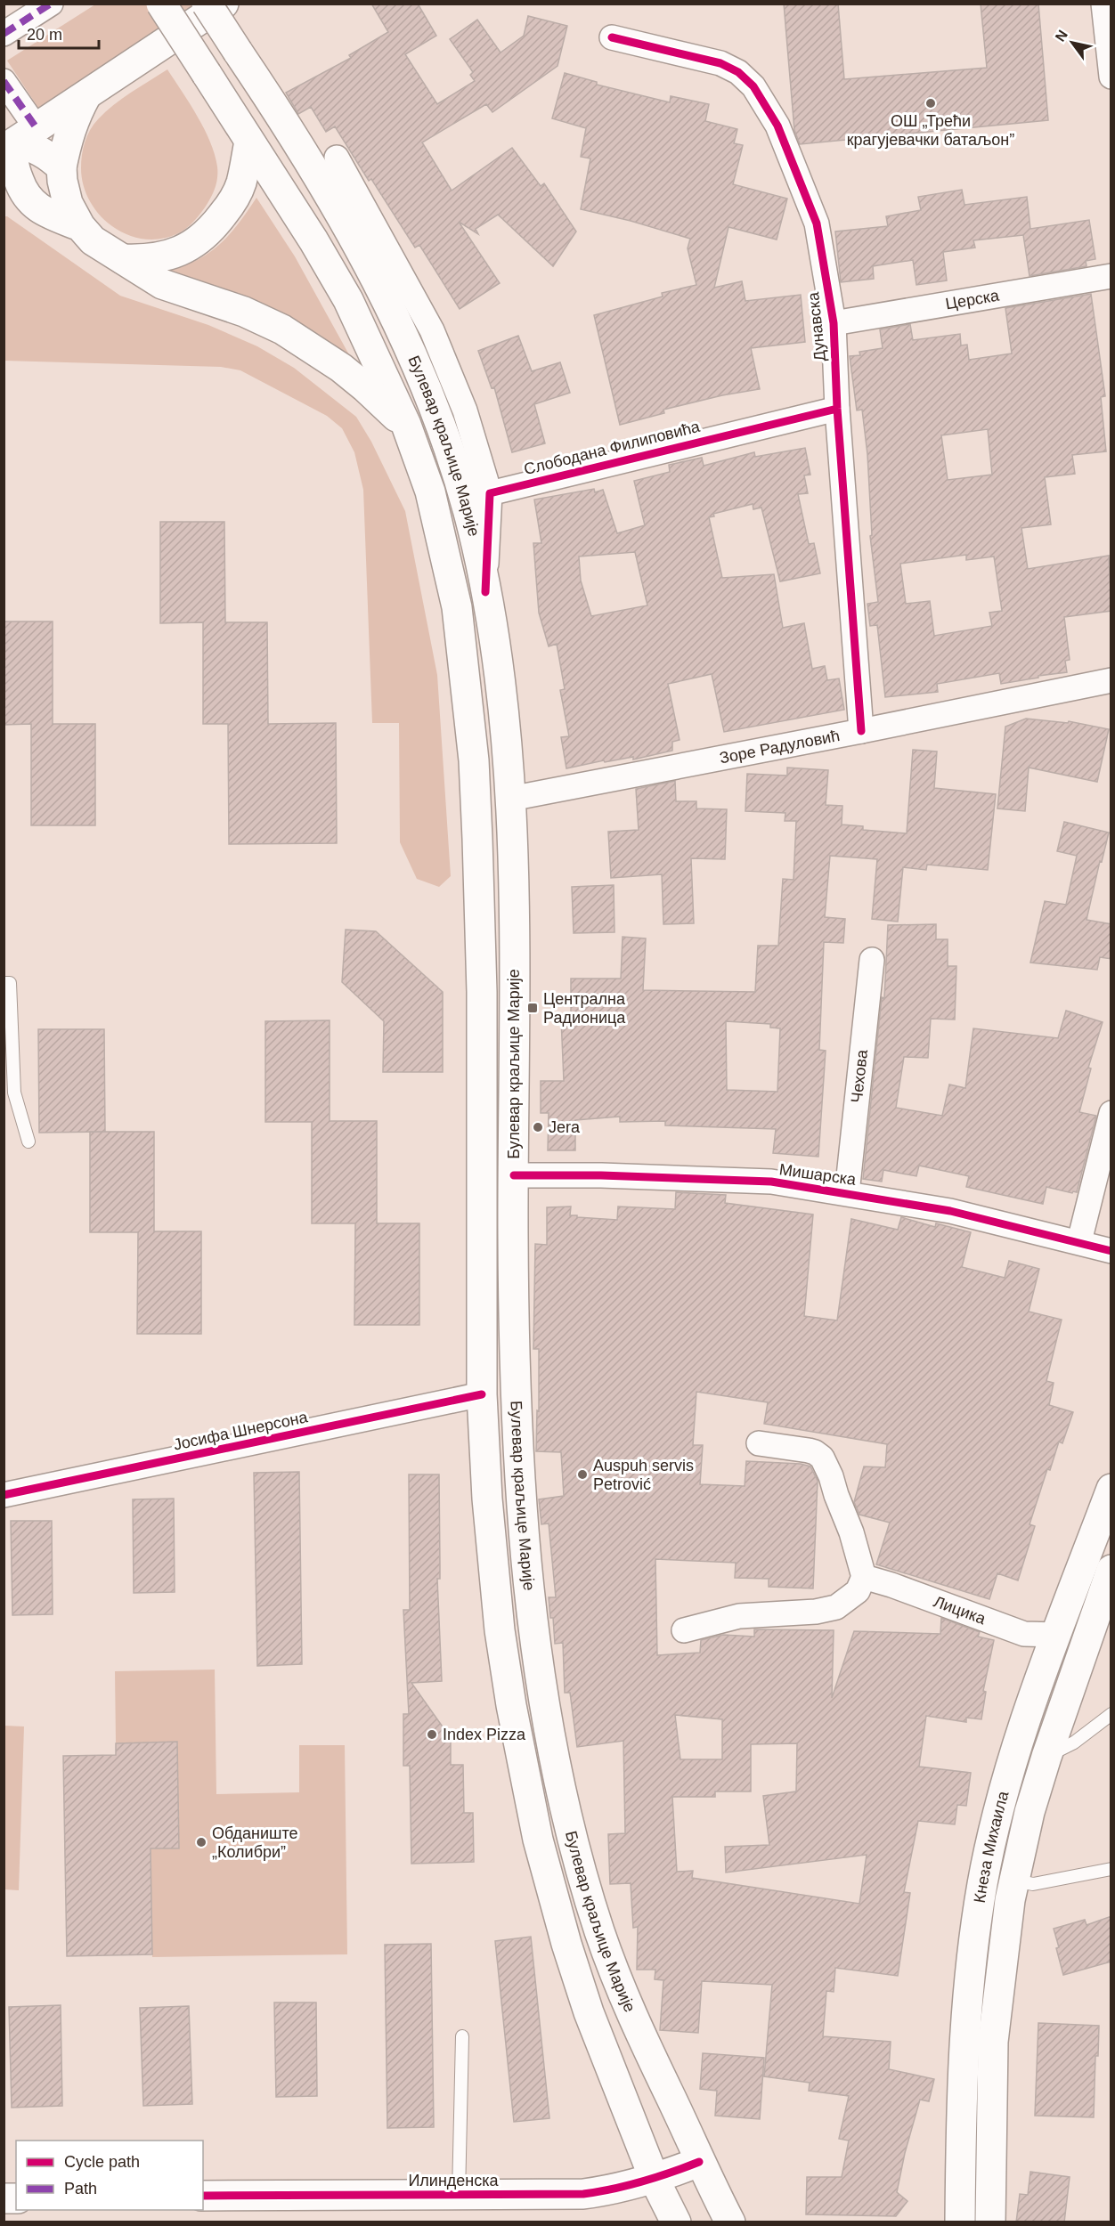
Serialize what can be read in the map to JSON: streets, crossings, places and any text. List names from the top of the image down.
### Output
{
  "streets": {
    "main road": ["Булевар краљице Марије", "Кнеза Михаила", "Илинденска"],
    "street": [
      "Церска",
      "Дунавска",
      "Слободана Филиповића",
      "Зоре Радуловић",
      "Чехова",
      "Мишарска",
      "Јосифа Шнерсона",
      "Лицика"
    ]
  },
  "crossings": [
    ["Церска", "Дунавска"],
    ["Дунавска", "Слободана Филиповића"],
    ["Дунавска", "Зоре Радуловић"],
    ["Булевар краљице Марије", "Зоре Радуловић"],
    ["Булевар краљице Марије", "Мишарска"],
    ["Булевар краљице Марије", "Јосифа Шнерсона"],
    ["Булевар краљице Марије", "Илинденска"],
    ["Чехова", "Мишарска"],
    ["Лицика", "Кнеза Михаила"]
  ],
  "places": {
    "other": [
      "ОШ „Трећи крагујевачки батаљон”",
      "Jera",
      "Auspuh servis Petrović",
      "Index Pizza",
      "Обданиште „Колибри”"
    ],
    "transit": ["Централна Радионица"]
  },
  "legend": ["Cycle path", "Path"],
  "scale_bar": "20 m",
  "north": "top left"
}
